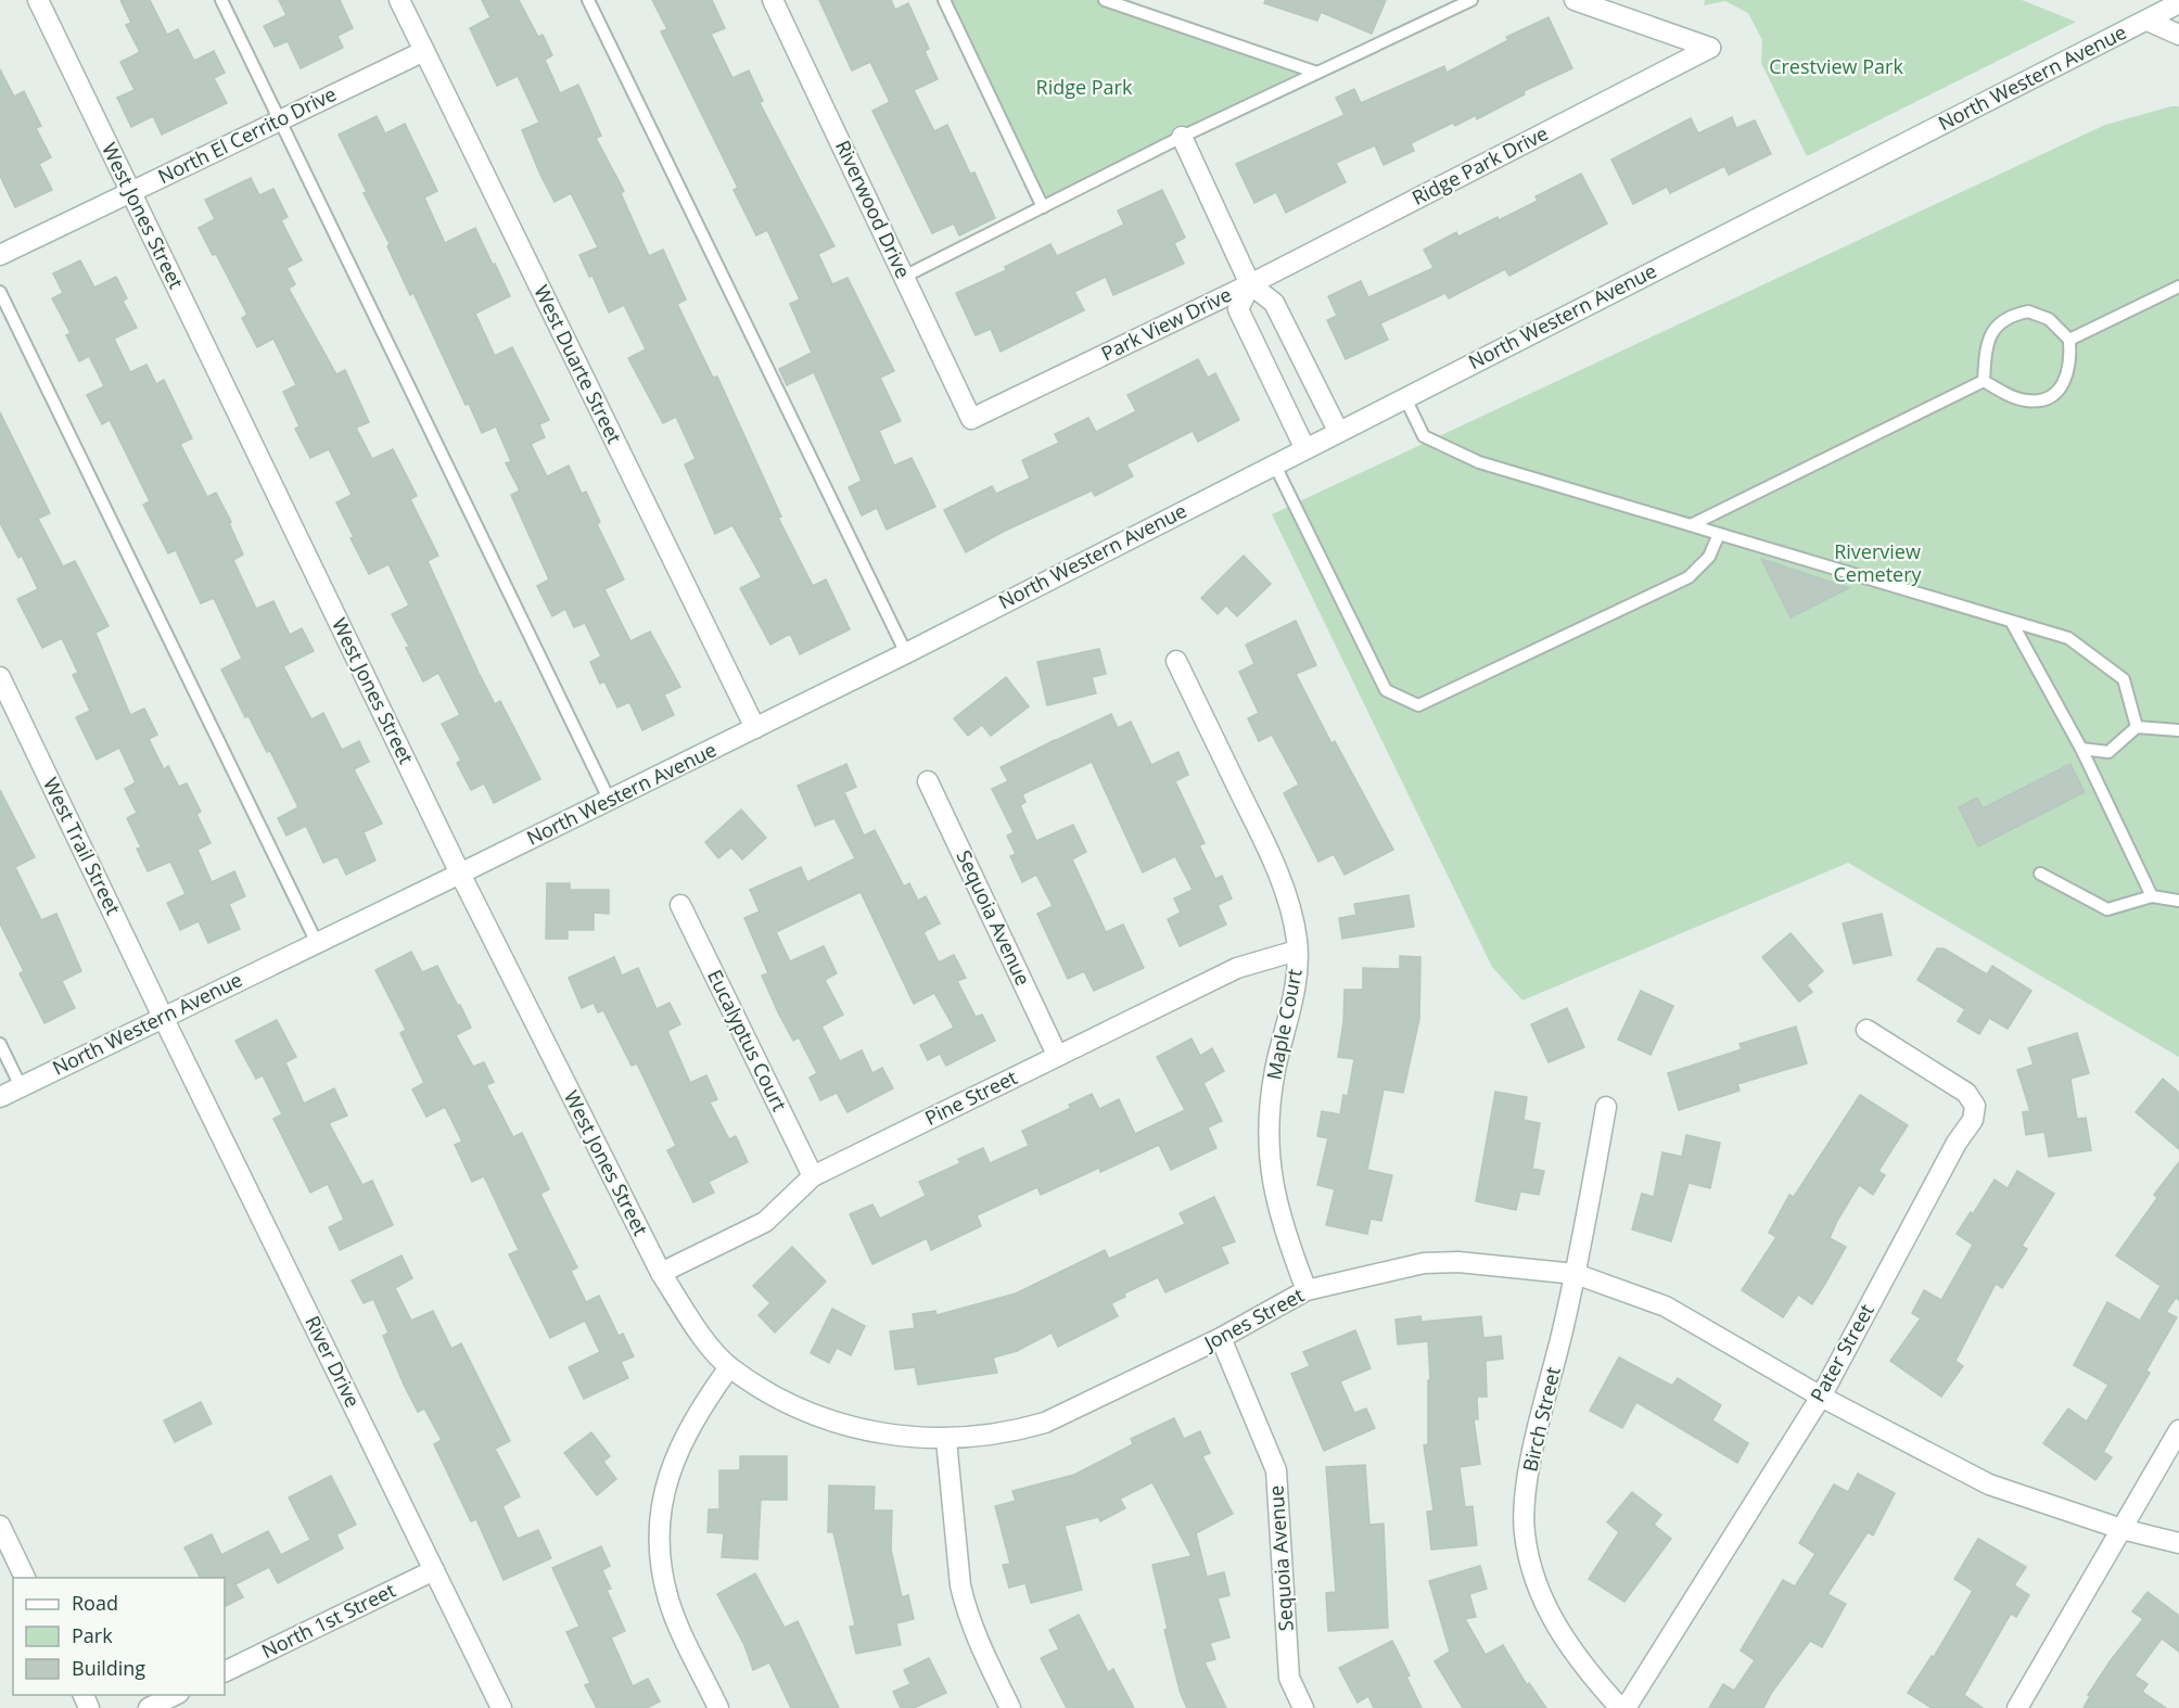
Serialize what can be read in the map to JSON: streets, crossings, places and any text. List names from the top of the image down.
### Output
{
  "streets": {
    "street": [
      "North Western Avenue",
      "North El Cerrito Drive",
      "Ridge Park Drive",
      "Riverwood Drive",
      "West Jones Street",
      "Park View Drive",
      "West Duarte Street",
      "West Trail Street",
      "Sequoia Avenue",
      "Maple Court",
      "Eucalyptus Court",
      "Pine Street",
      "Jones Street",
      "Pater Street",
      "River Drive",
      "Birch Street",
      "North 1st Street"
    ]
  },
  "crossings": [
    ["North Western Avenue", "West Jones Street"],
    ["North Western Avenue", "West Duarte Street"],
    ["North Western Avenue", "West Trail Street"],
    ["North Western Avenue", "River Drive"],
    ["North El Cerrito Drive", "West Jones Street"],
    ["North El Cerrito Drive", "West Duarte Street"],
    ["Ridge Park Drive", "Park View Drive"],
    ["Riverwood Drive", "Park View Drive"],
    ["West Jones Street", "Pine Street"],
    ["West Jones Street", "Jones Street"],
    ["West Trail Street", "River Drive"],
    ["Sequoia Avenue", "Pine Street"],
    ["Sequoia Avenue", "Jones Street"],
    ["Maple Court", "Pine Street"],
    ["Maple Court", "Jones Street"],
    ["Eucalyptus Court", "Pine Street"],
    ["Jones Street", "Pater Street"],
    ["Jones Street", "Birch Street"],
    ["River Drive", "North 1st Street"]
  ],
  "parks": ["Crestview Park", "Ridge Park", "Riverview Cemetery"],
  "legend": ["Road", "Park", "Building"]
}
